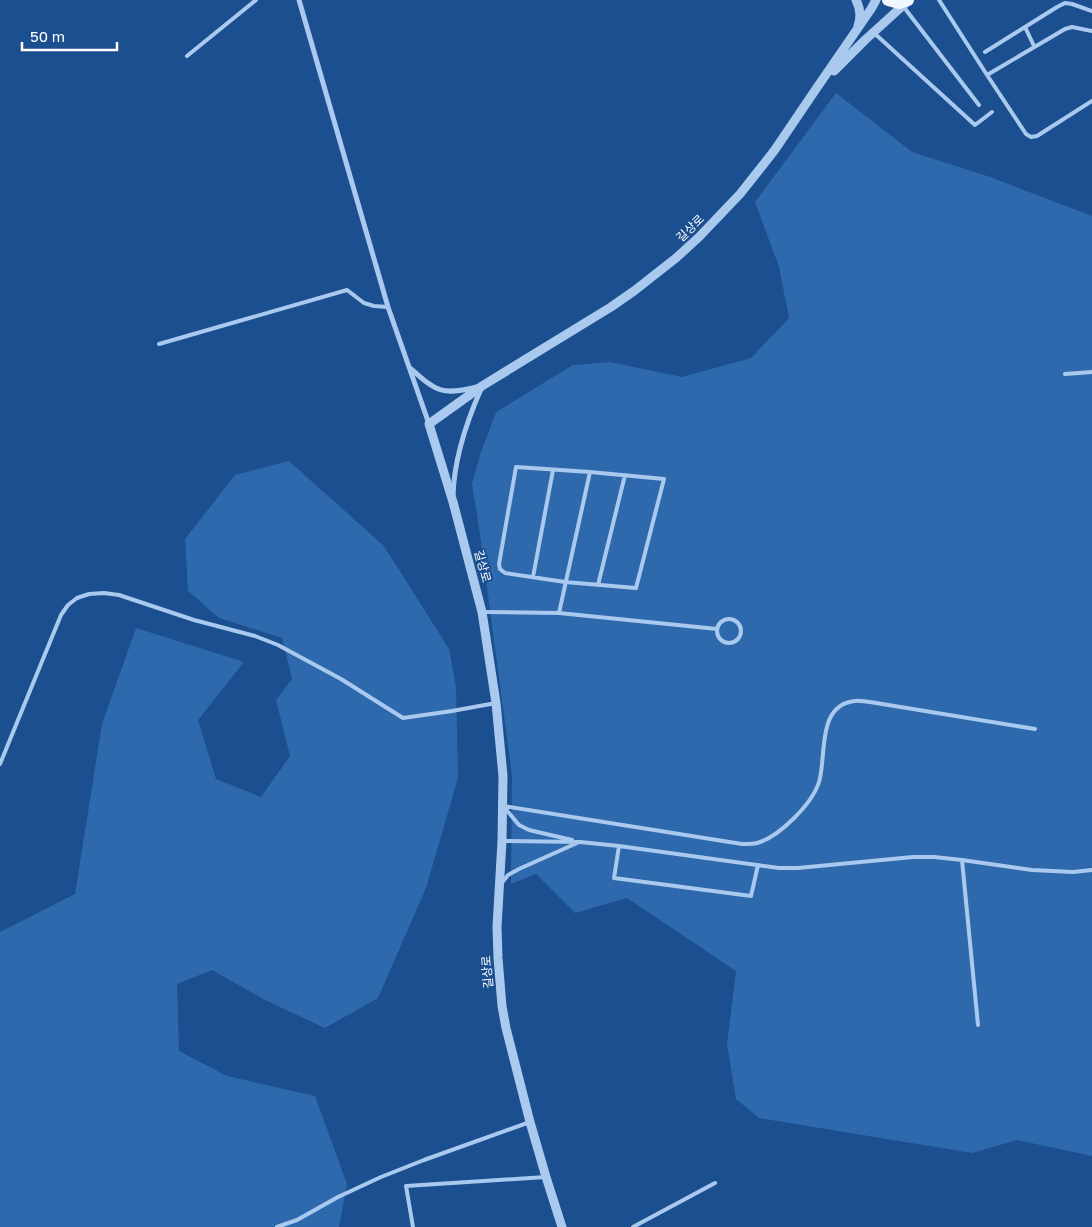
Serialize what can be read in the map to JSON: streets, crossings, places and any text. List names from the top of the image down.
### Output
{
  "streets": {
    "street": ["길상로"]
  },
  "scale_bar": "50 m"
}
